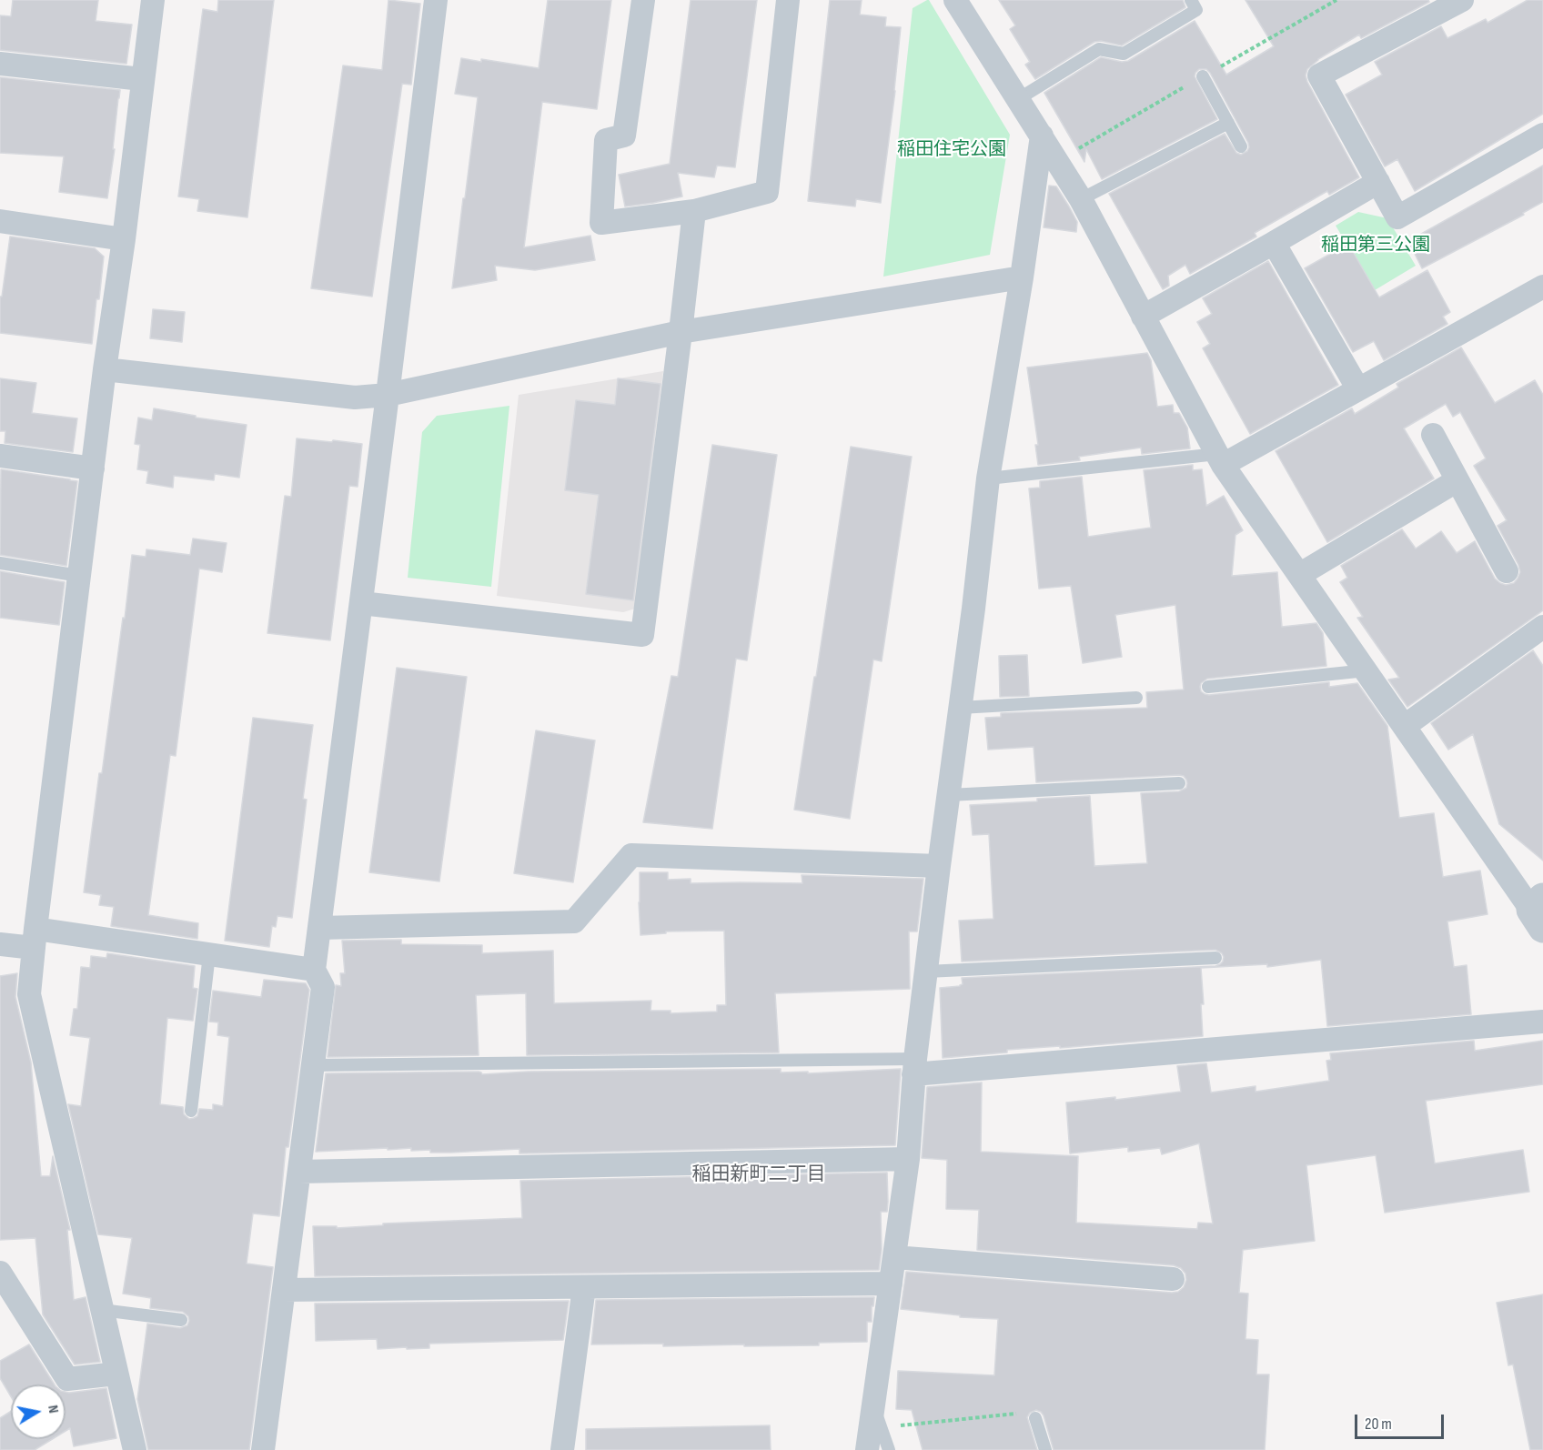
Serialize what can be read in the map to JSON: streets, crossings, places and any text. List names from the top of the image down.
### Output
{
  "districts": ["稲田新町二丁目"],
  "parks": ["稲田住宅公園", "稲田第三公園"],
  "scale_bar": "20 m",
  "north": "right"
}
